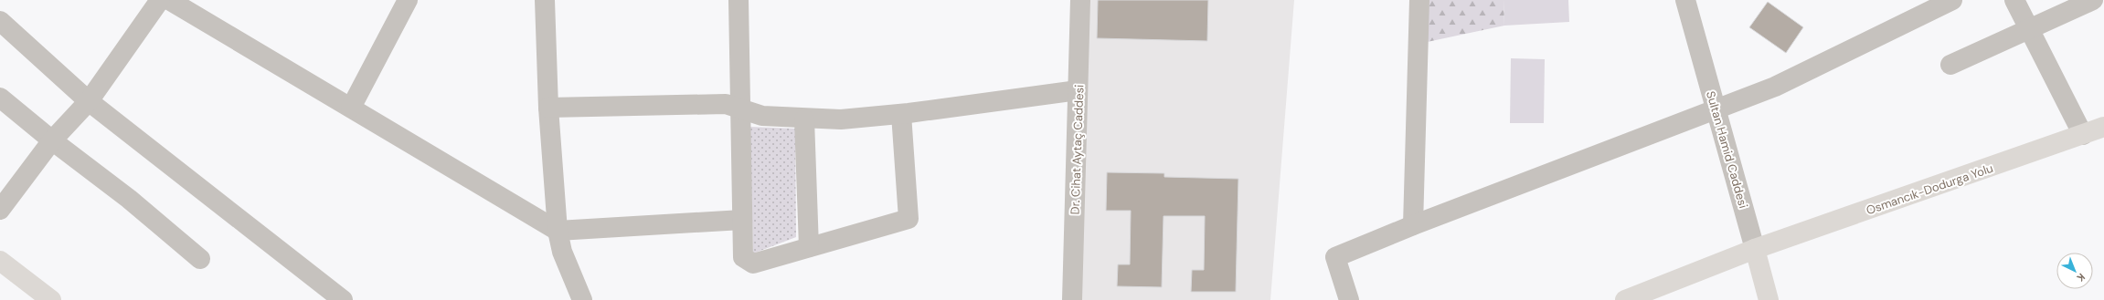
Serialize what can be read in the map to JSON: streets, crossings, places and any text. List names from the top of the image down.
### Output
{
  "streets": {
    "main road": ["Sultan Hamid Caddesi", "Osmancık-Dodurga Yolu"],
    "street": ["Dr. Cihat Aytaç Caddesi"]
  },
  "crossings": [
    ["Sultan Hamid Caddesi", "Osmancık-Dodurga Yolu"]
  ],
  "north": "bottom right"
}
